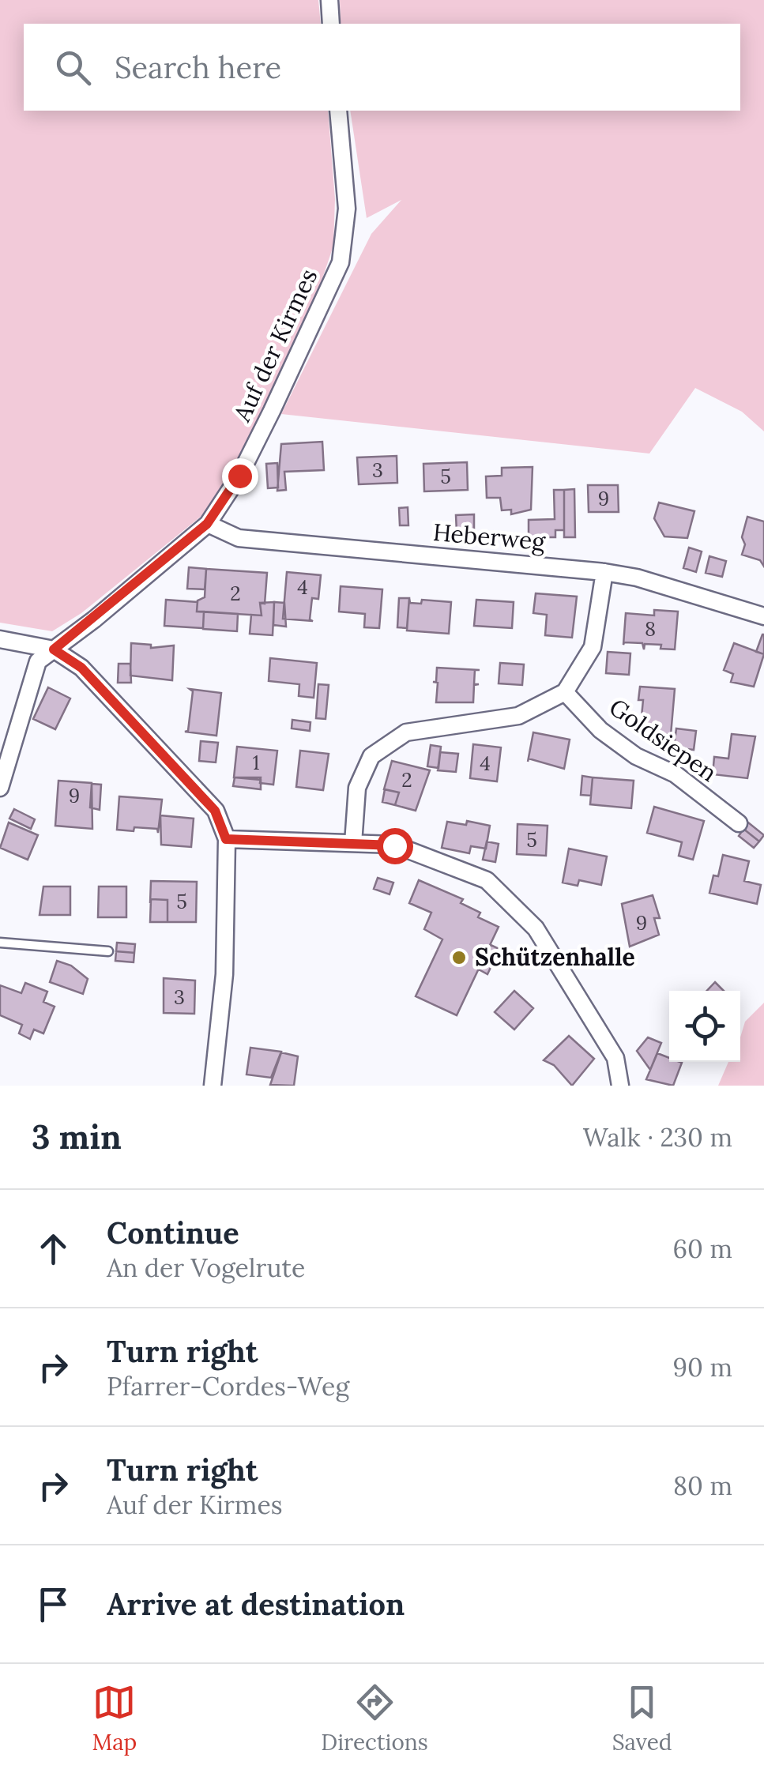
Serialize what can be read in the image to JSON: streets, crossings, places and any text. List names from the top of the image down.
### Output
{
  "streets": {
    "street": ["Auf der Kirmes", "Heberweg", "Goldsiepen"]
  },
  "crossings": [
    ["Auf der Kirmes", "Heberweg"]
  ],
  "places": ["Schützenhalle"],
  "house_numbers": [
    "3",
    "5",
    "9",
    "4",
    "2",
    "8",
    "1",
    "4",
    "2",
    "9",
    "5",
    "5",
    "9",
    "3"
  ],
  "page": {
    "search": "Search here",
    "heading": ["3 min", "Walk · 230 m"],
    "list": [
      ["Continue", "An der Vogelrute", "60 m"],
      ["Turn right", "Pfarrer-Cordes-Weg", "90 m"],
      ["Turn right", "Auf der Kirmes", "80 m"],
      "Arrive at destination"
    ],
    "nav": ["Map", "Directions", "Saved"]
  }
}
